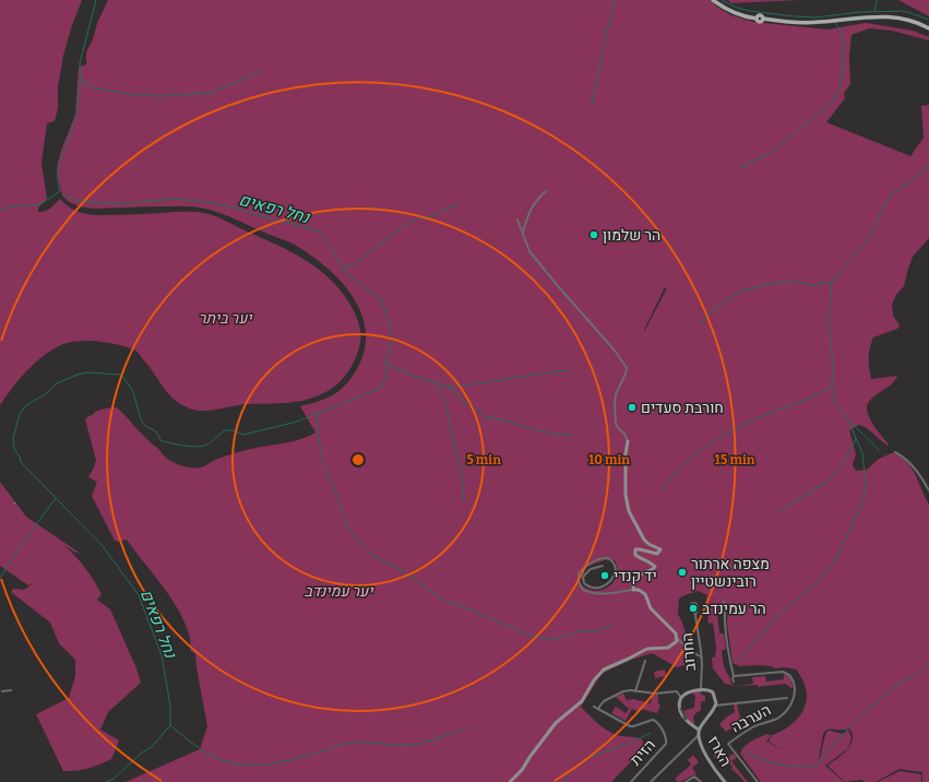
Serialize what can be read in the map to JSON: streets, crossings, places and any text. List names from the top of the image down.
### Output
{
  "streets": {
    "street": [
      "החרוב",
      "הערבה",
      "הארז",
      "הזית"
    ]
  },
  "crossings": [
    ["החרוב", "הארז"]
  ],
  "water": ["נחל רפאים"],
  "parks": ["יער ביתר", "יער עמינדב"],
  "places": [
    "הר שלמון",
    "חורבת סעדים",
    "מצפה ארתור רובינשטיין",
    "יד קנדי",
    "הר עמינדב"
  ],
  "rings": ["5 min", "10 min", "15 min"]
}
